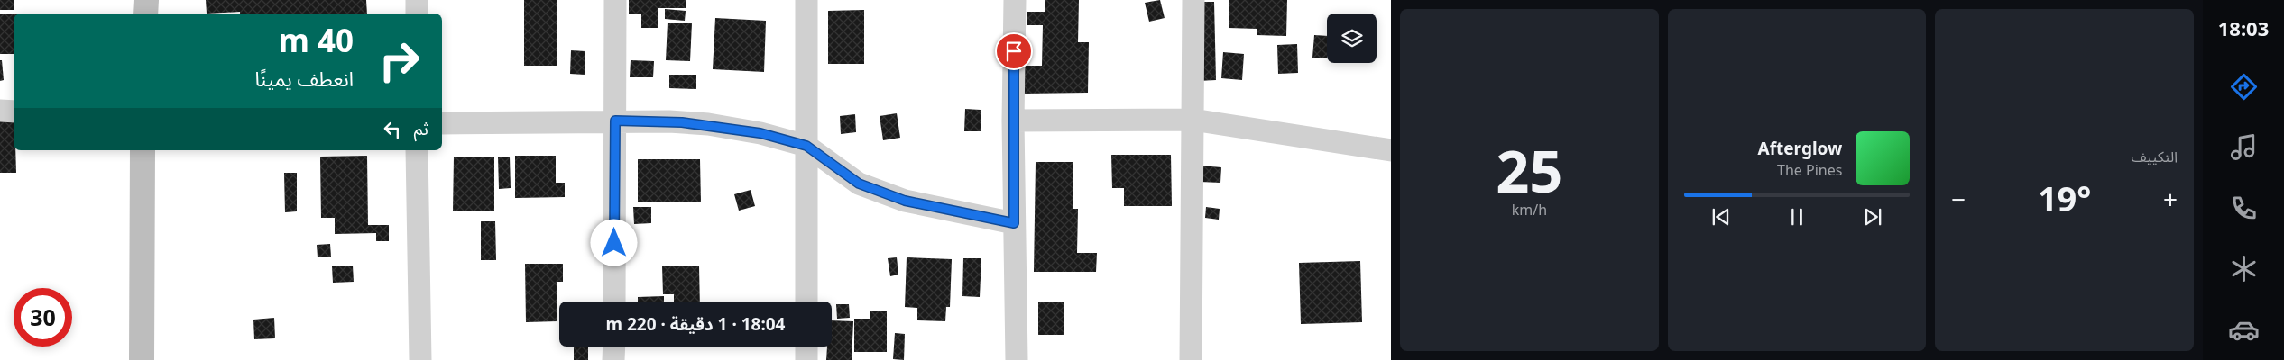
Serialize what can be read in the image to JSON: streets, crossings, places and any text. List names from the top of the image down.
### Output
{
  "page": {
    "tabs": "18:03",
    "tile": [
      "التكييف",
      ["25", "km/h"]
    ],
    "turn": ["40 m", "انعطف يمينًا"],
    "then": "ثم",
    "song": ["Afterglow", "The Pines"],
    "heat": ["−", "19°", "+"],
    "limit": "30",
    "trip": "18:04 · 1 دقيقة · 220 m"
  }
}
